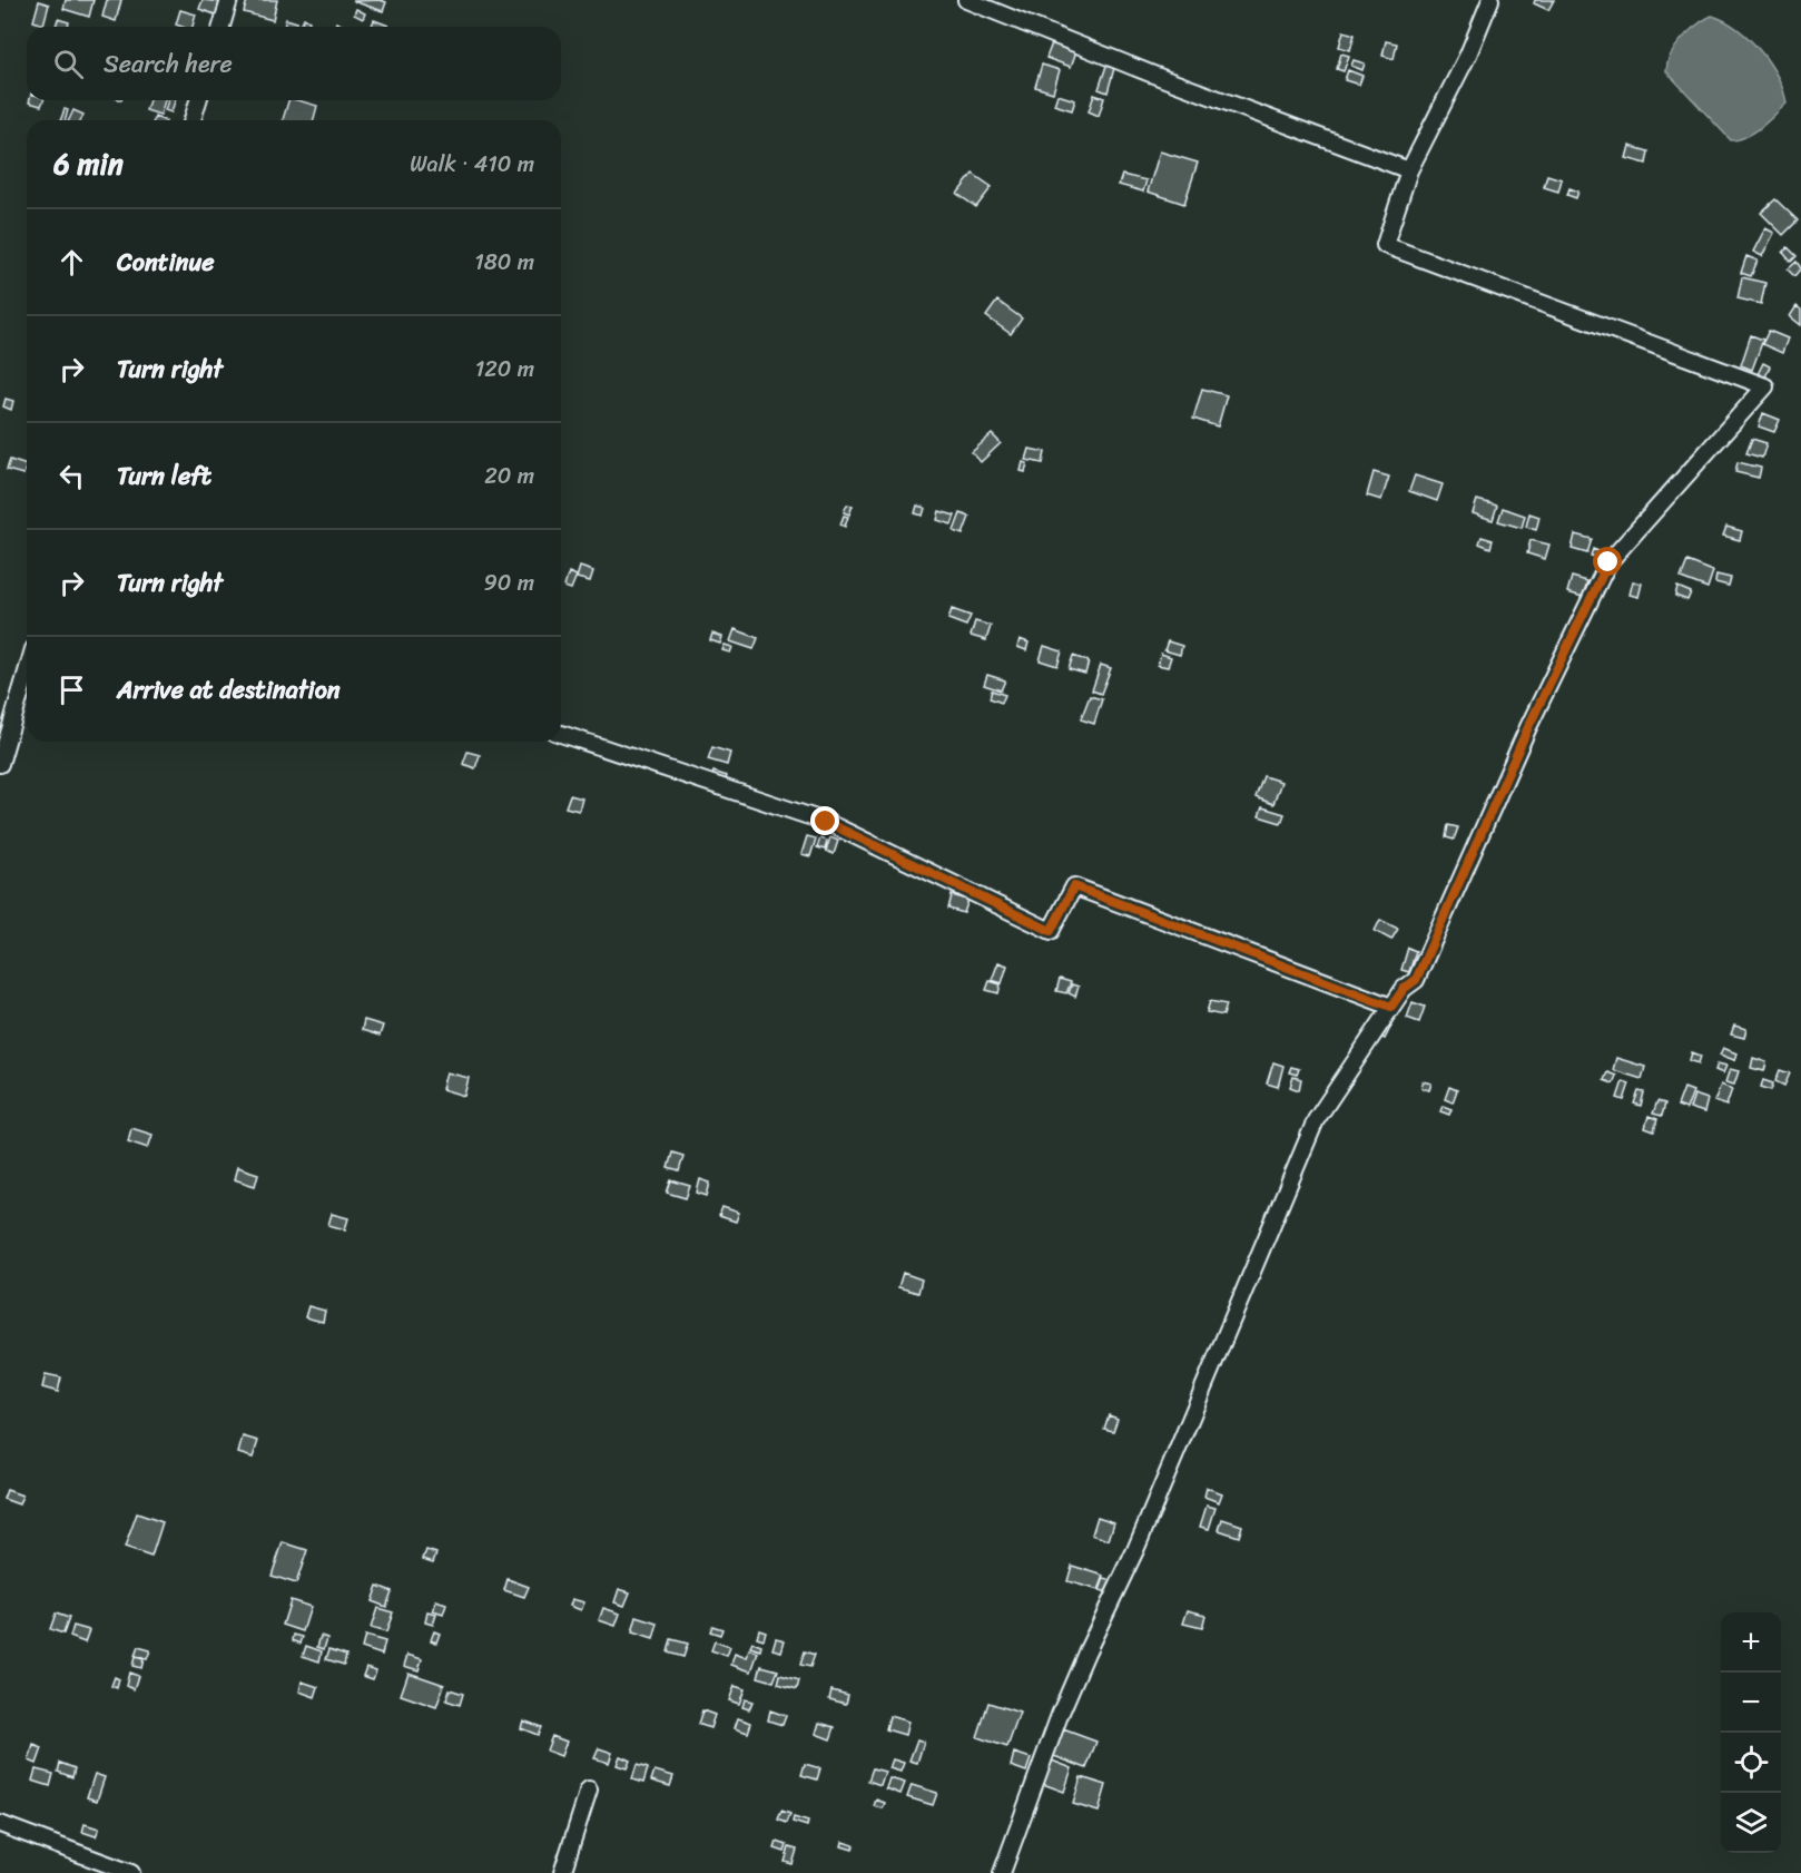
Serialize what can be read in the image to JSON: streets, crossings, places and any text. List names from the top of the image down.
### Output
{
  "page": {
    "search": "Search here",
    "heading": ["6 min", "Walk · 410 m"],
    "list": [
      ["Continue", "180 m"],
      ["Turn right", "120 m"],
      ["Turn left", "20 m"],
      ["Turn right", "90 m"],
      "Arrive at destination"
    ],
    "map_buttons": ["+", "−"]
  }
}
